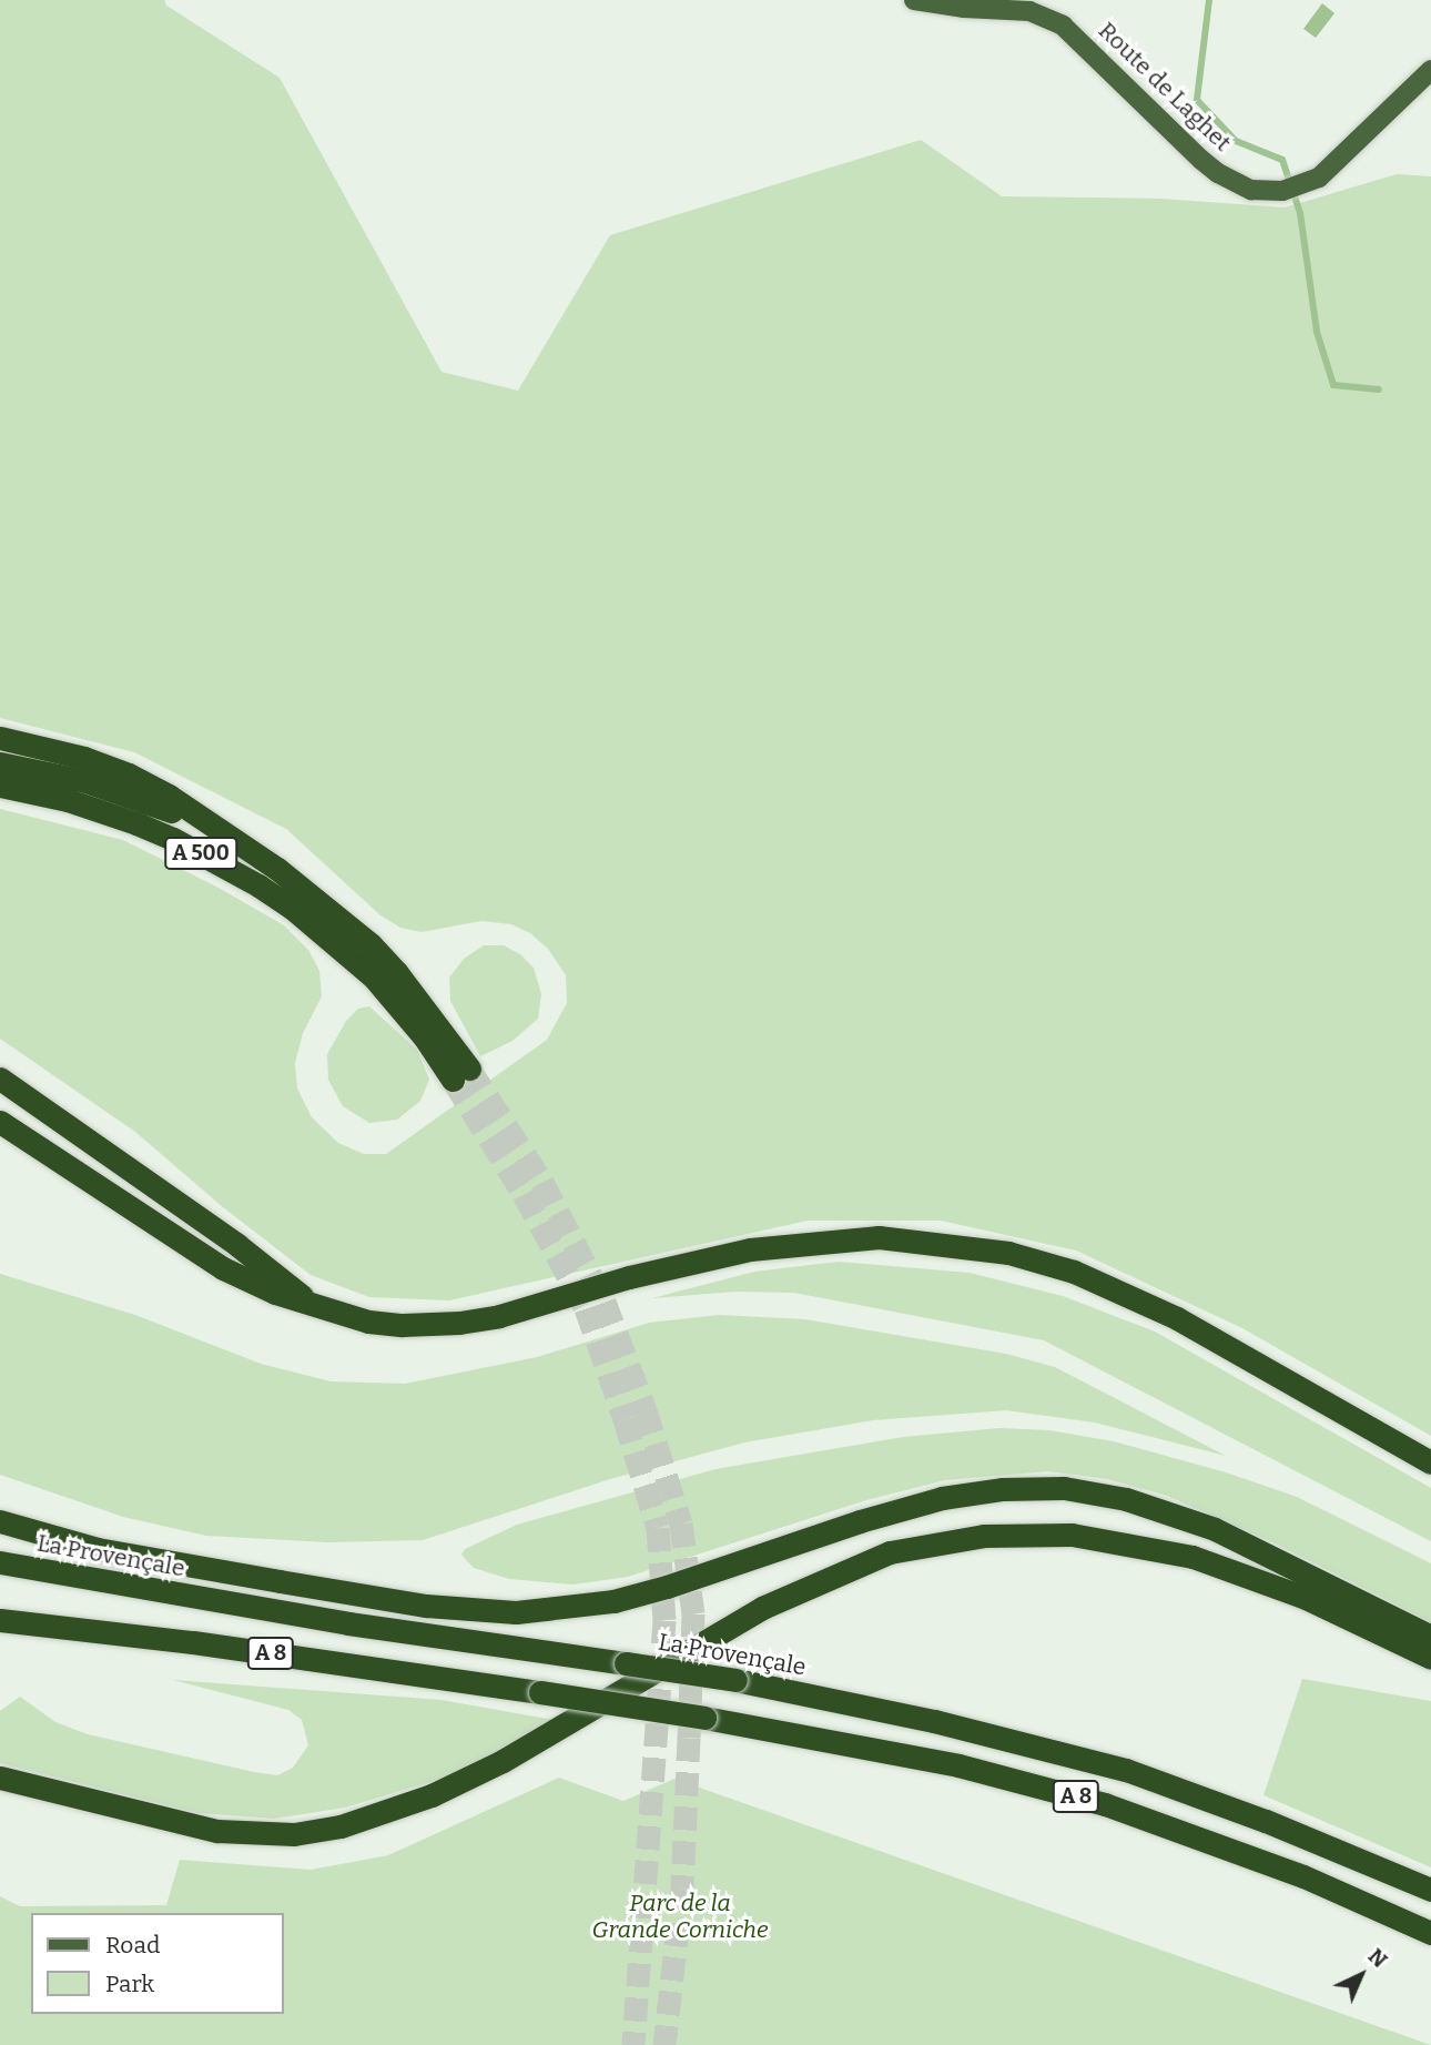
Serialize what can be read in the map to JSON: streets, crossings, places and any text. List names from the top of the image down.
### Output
{
  "streets": {
    "highway": ["A 500", "La Provençale", "A 8"],
    "main road": ["Route de Laghet"]
  },
  "parks": ["Parc de la Grande Corniche"],
  "legend": ["Road", "Park"],
  "north": "top right"
}
